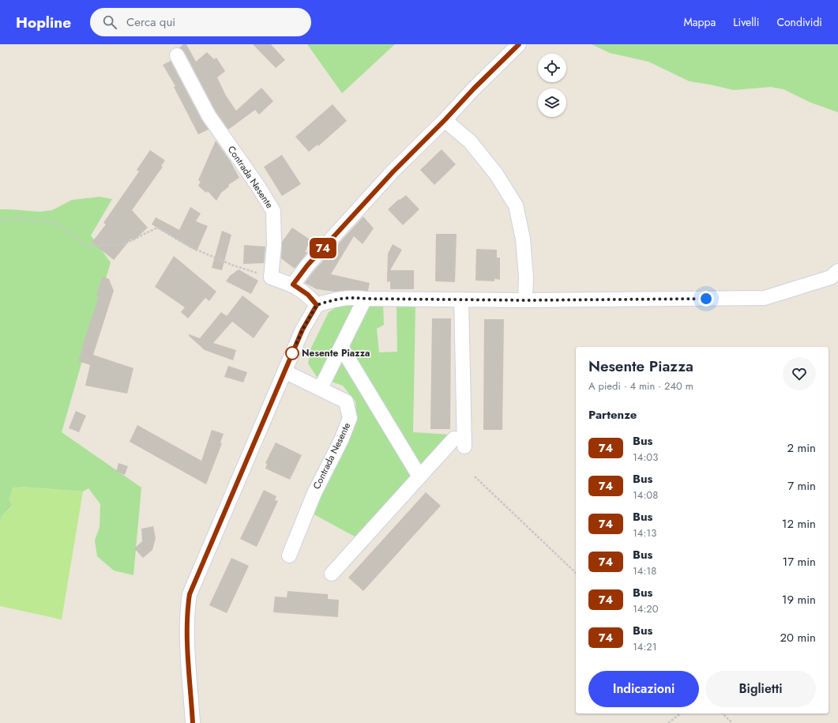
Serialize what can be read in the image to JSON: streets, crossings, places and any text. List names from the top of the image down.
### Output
{
  "streets": {
    "street": ["Contrada Nesente"]
  },
  "places": ["Nesente Piazza"],
  "lines": ["bus line 74"],
  "page": {
    "header": "Hopline",
    "search": "Cerca qui",
    "nav": ["Mappa", "Livelli", "Condividi"],
    "on_map": "74",
    "heading": [
      ["Nesente Piazza", "A piedi · 4 min · 240 m"],
      "Partenze"
    ],
    "list": [
      {
        "mark": "74",
        "name": "Bus",
        "note": "14:03",
        "value": "2 min"
      },
      {
        "mark": "74",
        "name": "Bus",
        "note": "14:08",
        "value": "7 min"
      },
      {
        "mark": "74",
        "name": "Bus",
        "note": "14:13",
        "value": "12 min"
      },
      {
        "mark": "74",
        "name": "Bus",
        "note": "14:18",
        "value": "17 min"
      },
      {
        "mark": "74",
        "name": "Bus",
        "note": "14:20",
        "value": "19 min"
      },
      {
        "mark": "74",
        "name": "Bus",
        "note": "14:21",
        "value": "20 min"
      }
    ],
    "buttons": ["Indicazioni", "Biglietti"]
  }
}
